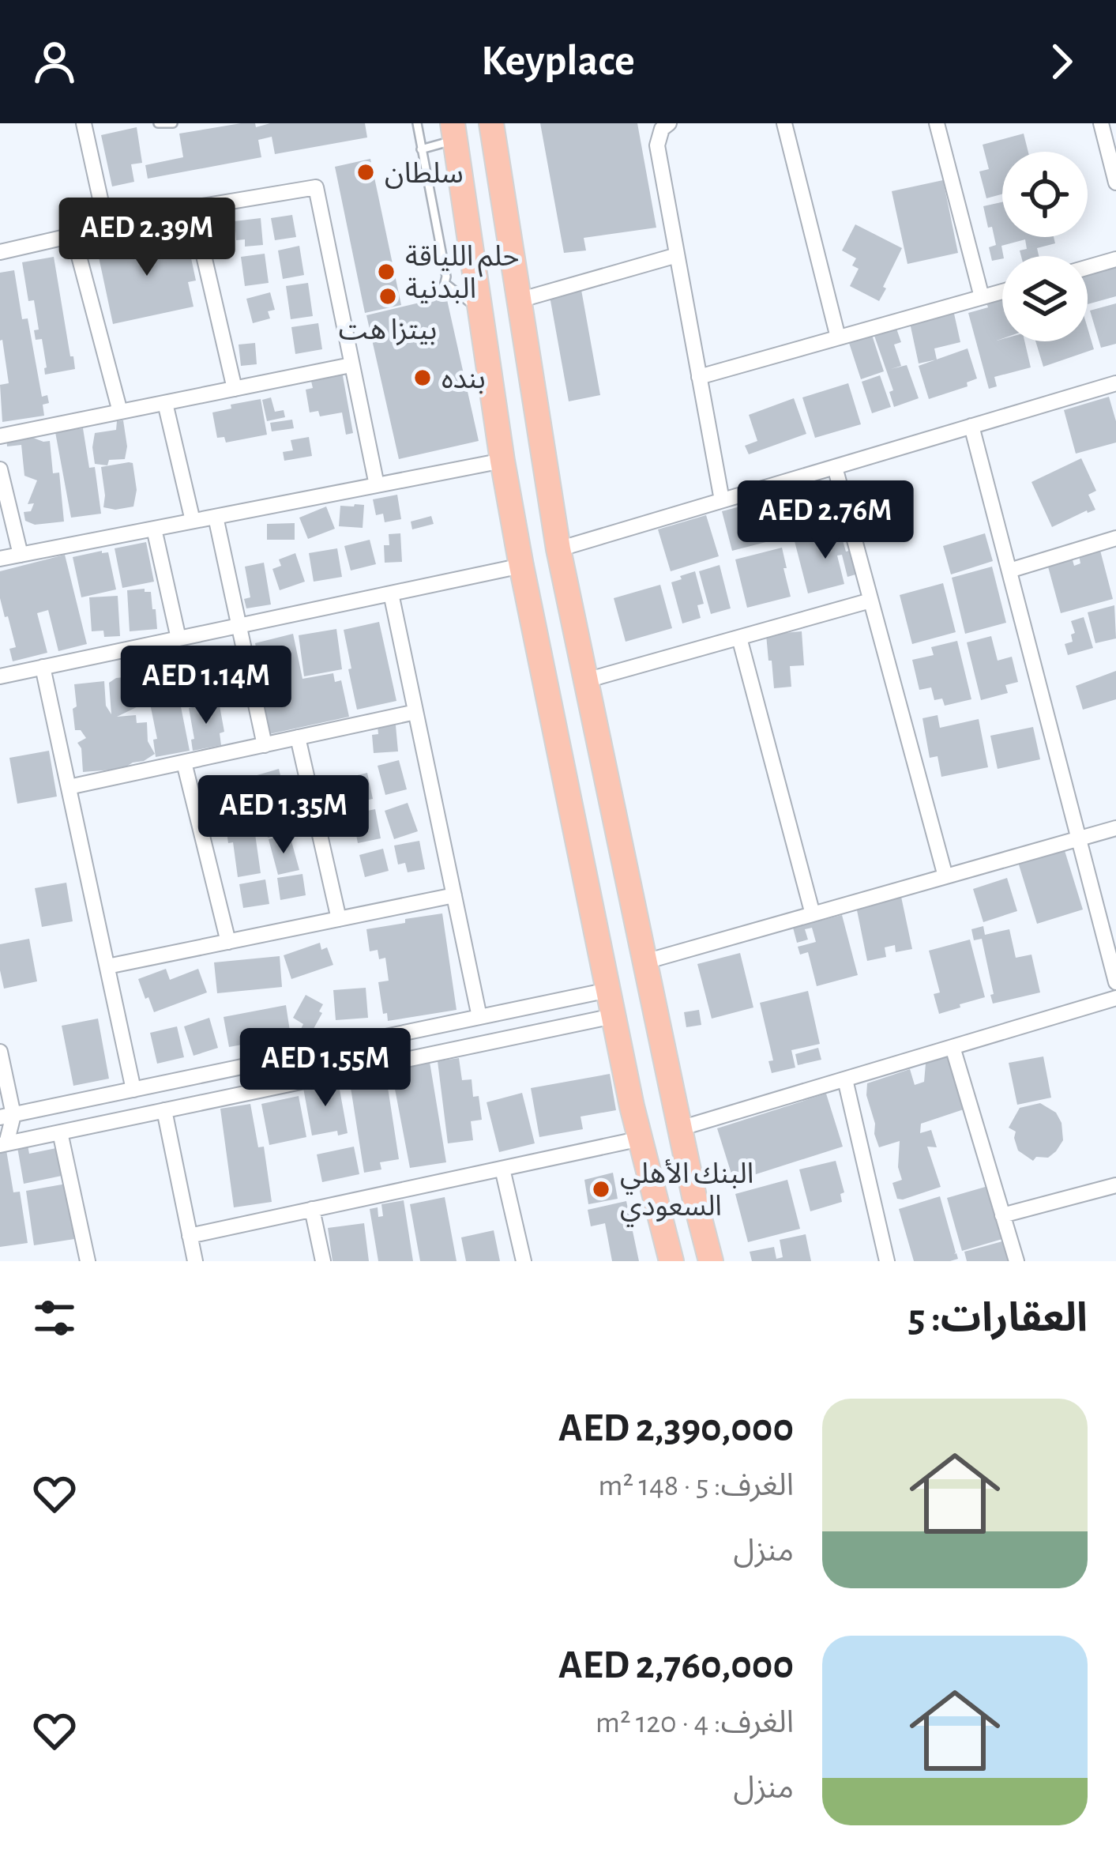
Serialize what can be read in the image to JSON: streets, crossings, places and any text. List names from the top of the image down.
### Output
{
  "places": [
    "سلطان",
    "حلم اللياقة البدنية",
    "بيتزا هت",
    "بنده",
    "البنك الأهلي السعودي"
  ],
  "page": {
    "header": "Keyplace",
    "price": [
      "AED 2.39M",
      "AED 2.76M",
      "AED 1.14M",
      "AED 1.35M",
      "AED 1.55M"
    ],
    "heading": "العقارات: 5",
    "list": [
      {
        "name": "AED 2,390,000",
        "note": "الغرف: 5 · 148 m² · منزل"
      },
      {
        "name": "AED 2,760,000",
        "note": "الغرف: 4 · 120 m² · منزل"
      }
    ]
  }
}
